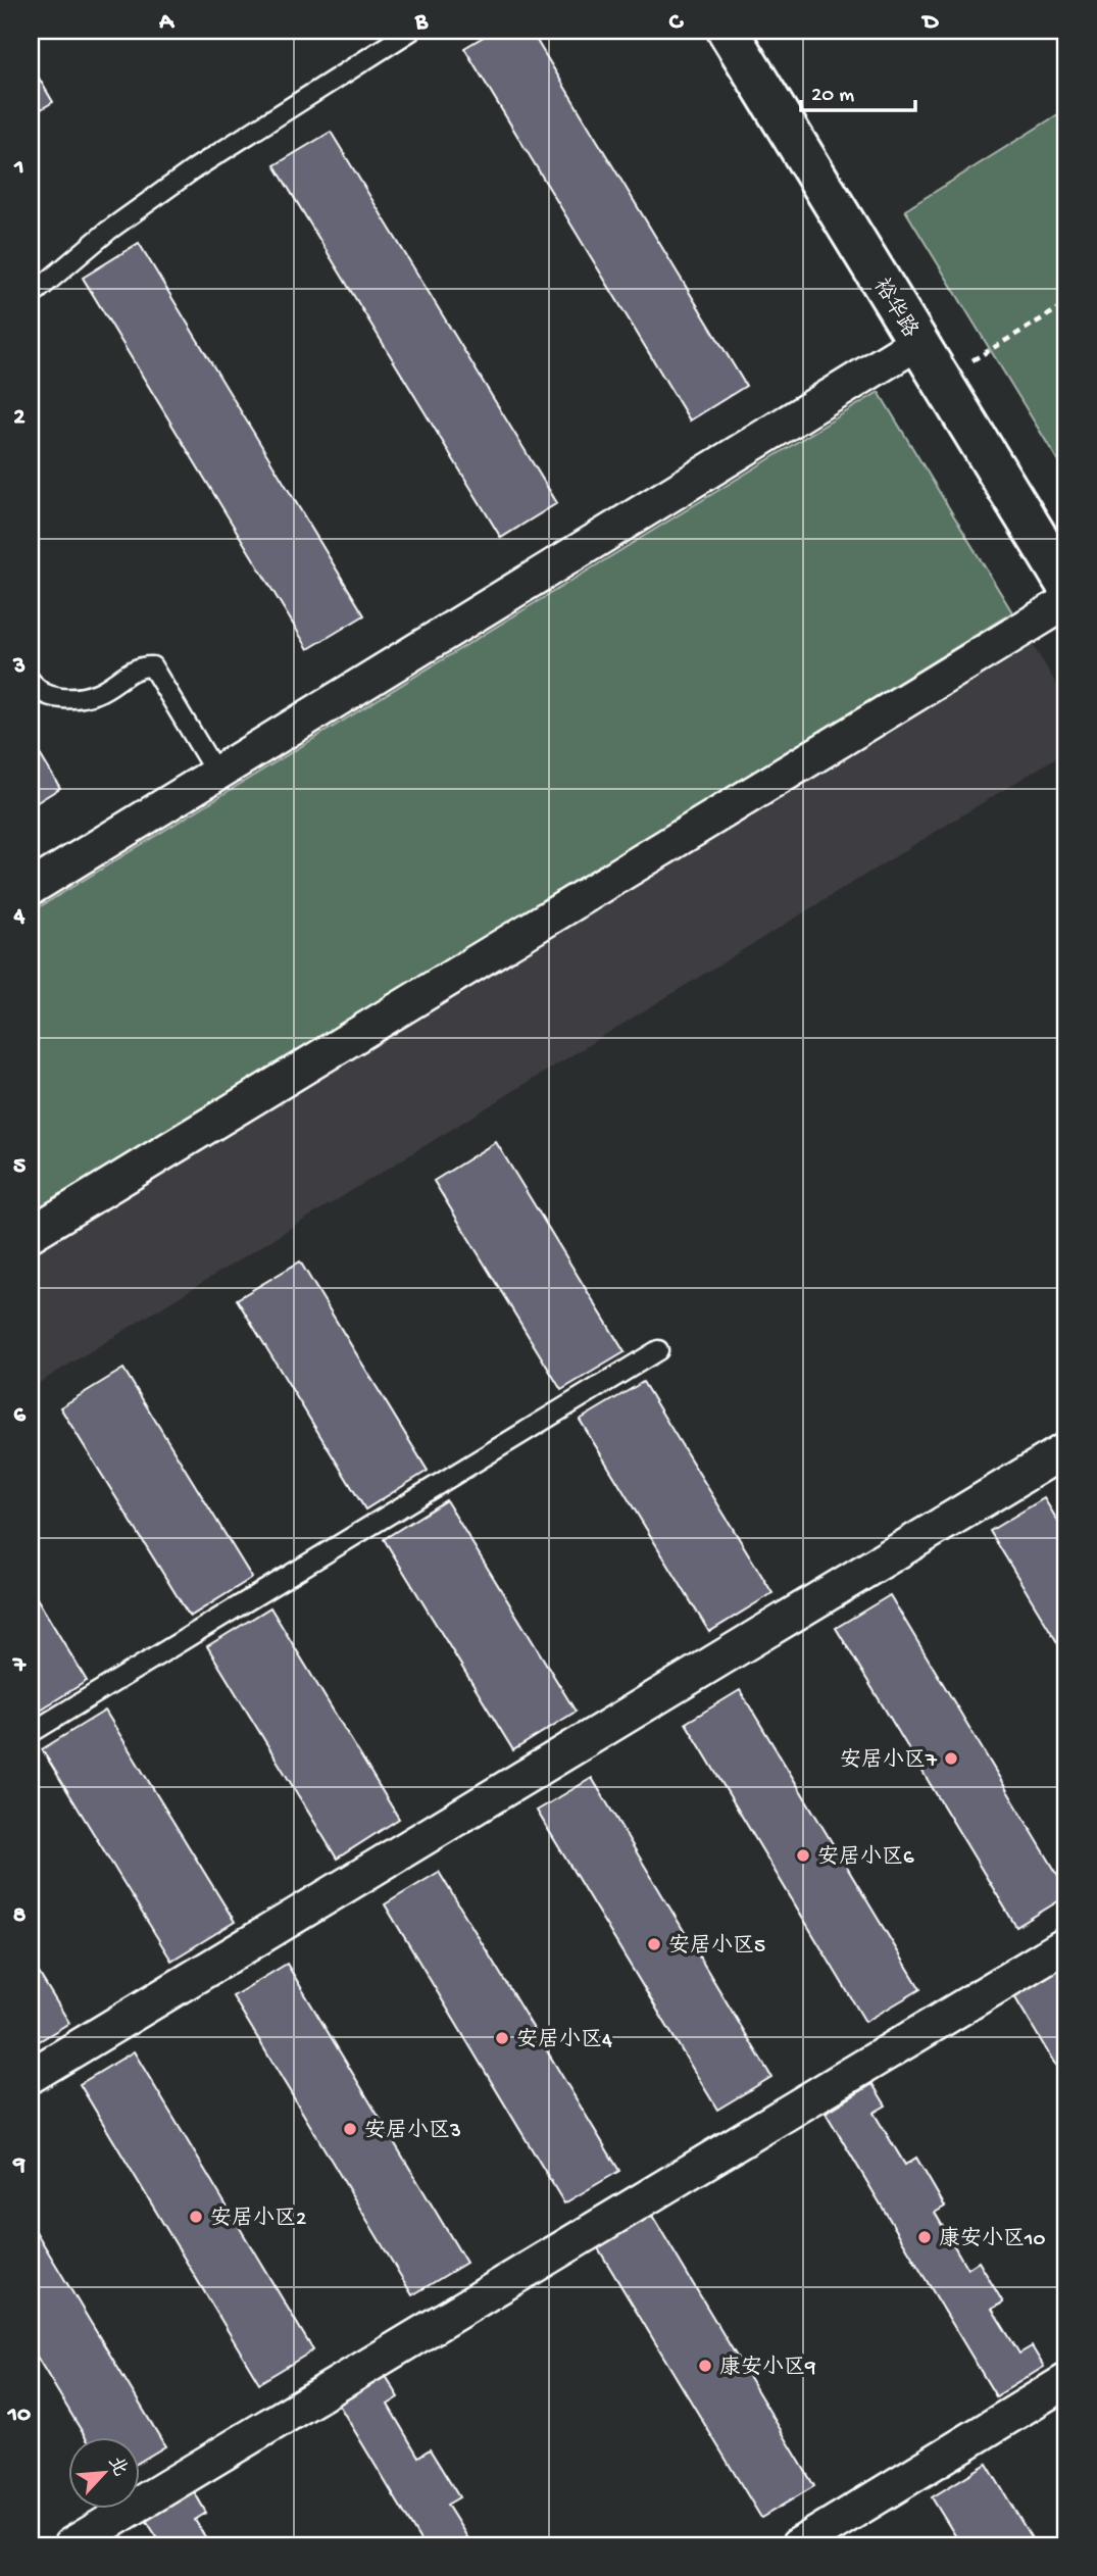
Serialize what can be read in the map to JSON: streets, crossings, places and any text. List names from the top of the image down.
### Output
{
  "streets": {
    "street": ["裕华路"]
  },
  "places": [
    "安居小区7",
    "安居小区6",
    "安居小区5",
    "安居小区4",
    "安居小区3",
    "安居小区2",
    "康安小区10",
    "康安小区9"
  ],
  "scale_bar": "20 m",
  "north": "top right",
  "grid": {
    "columns": [
      "A",
      "B",
      "C",
      "D"
    ],
    "rows": [
      "1",
      "2",
      "3",
      "4",
      "5",
      "6",
      "7",
      "8",
      "9",
      "10"
    ]
  }
}
